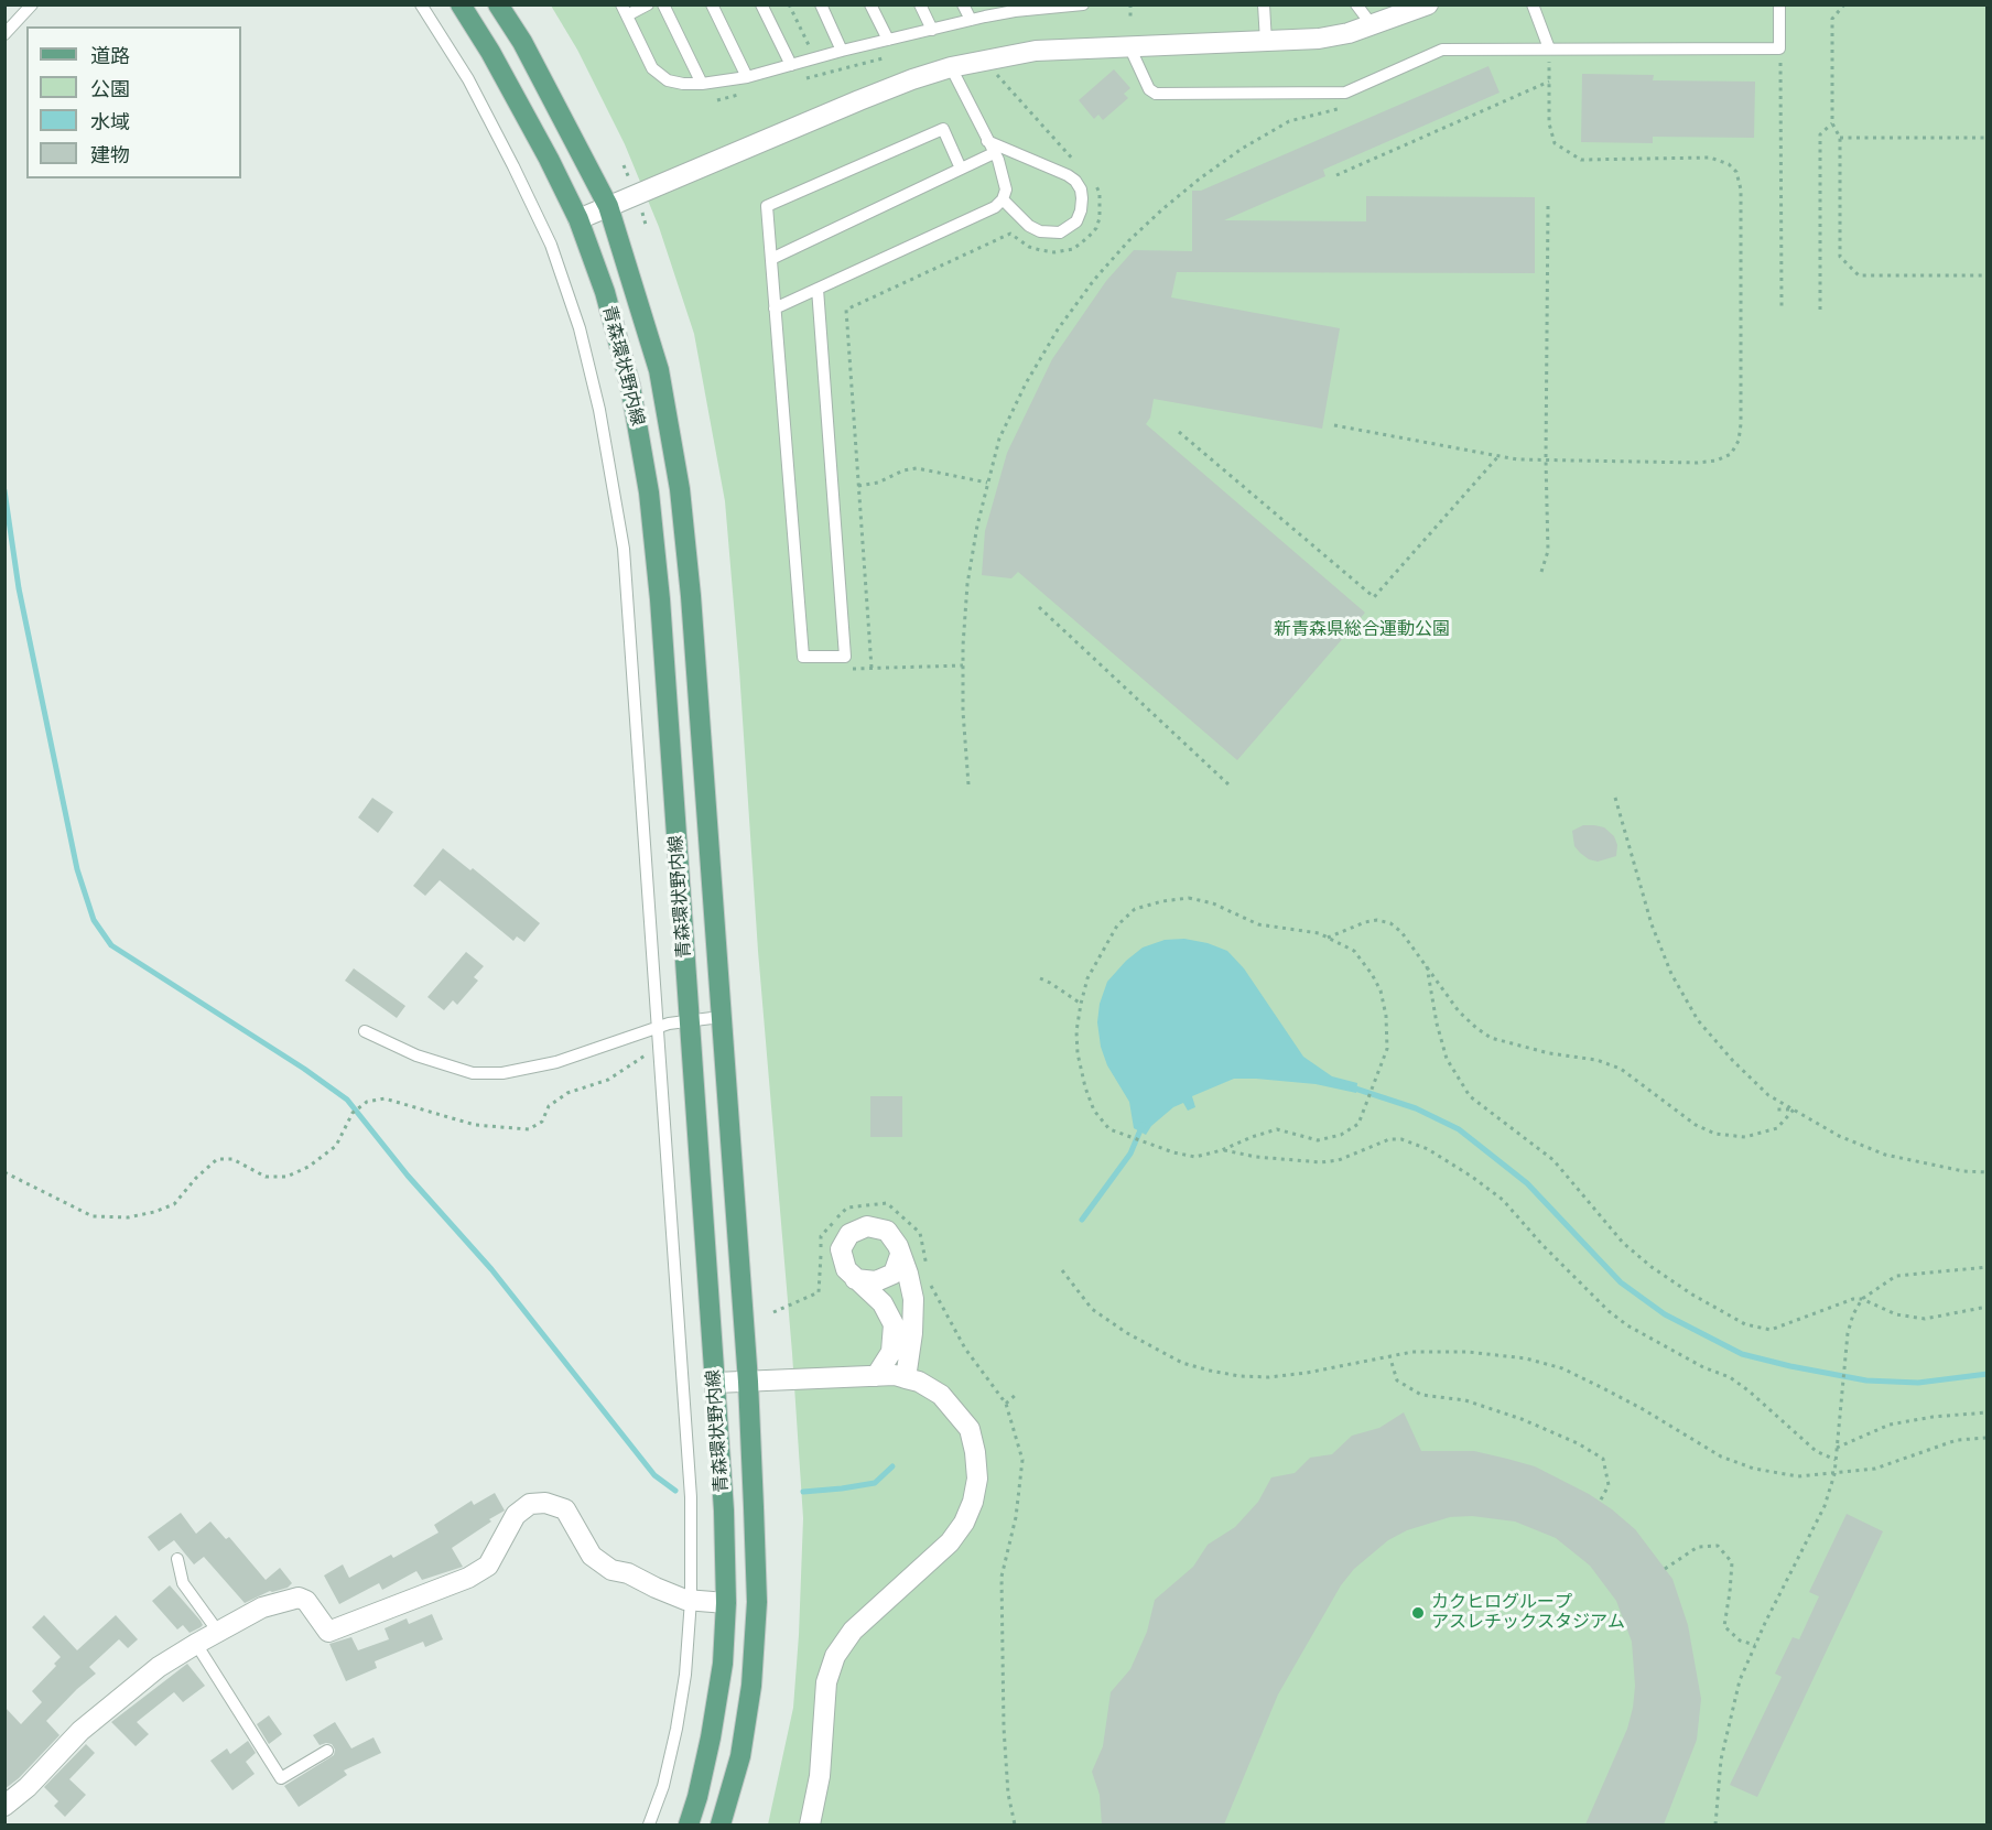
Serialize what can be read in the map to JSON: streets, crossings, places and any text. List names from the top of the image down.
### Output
{
  "streets": {
    "main road": ["青森環状野内線"]
  },
  "parks": ["新青森県総合運動公園"],
  "places": ["カクヒログループ アスレチックスタジアム"],
  "legend": [
    "道路",
    "公園",
    "水域",
    "建物"
  ]
}
